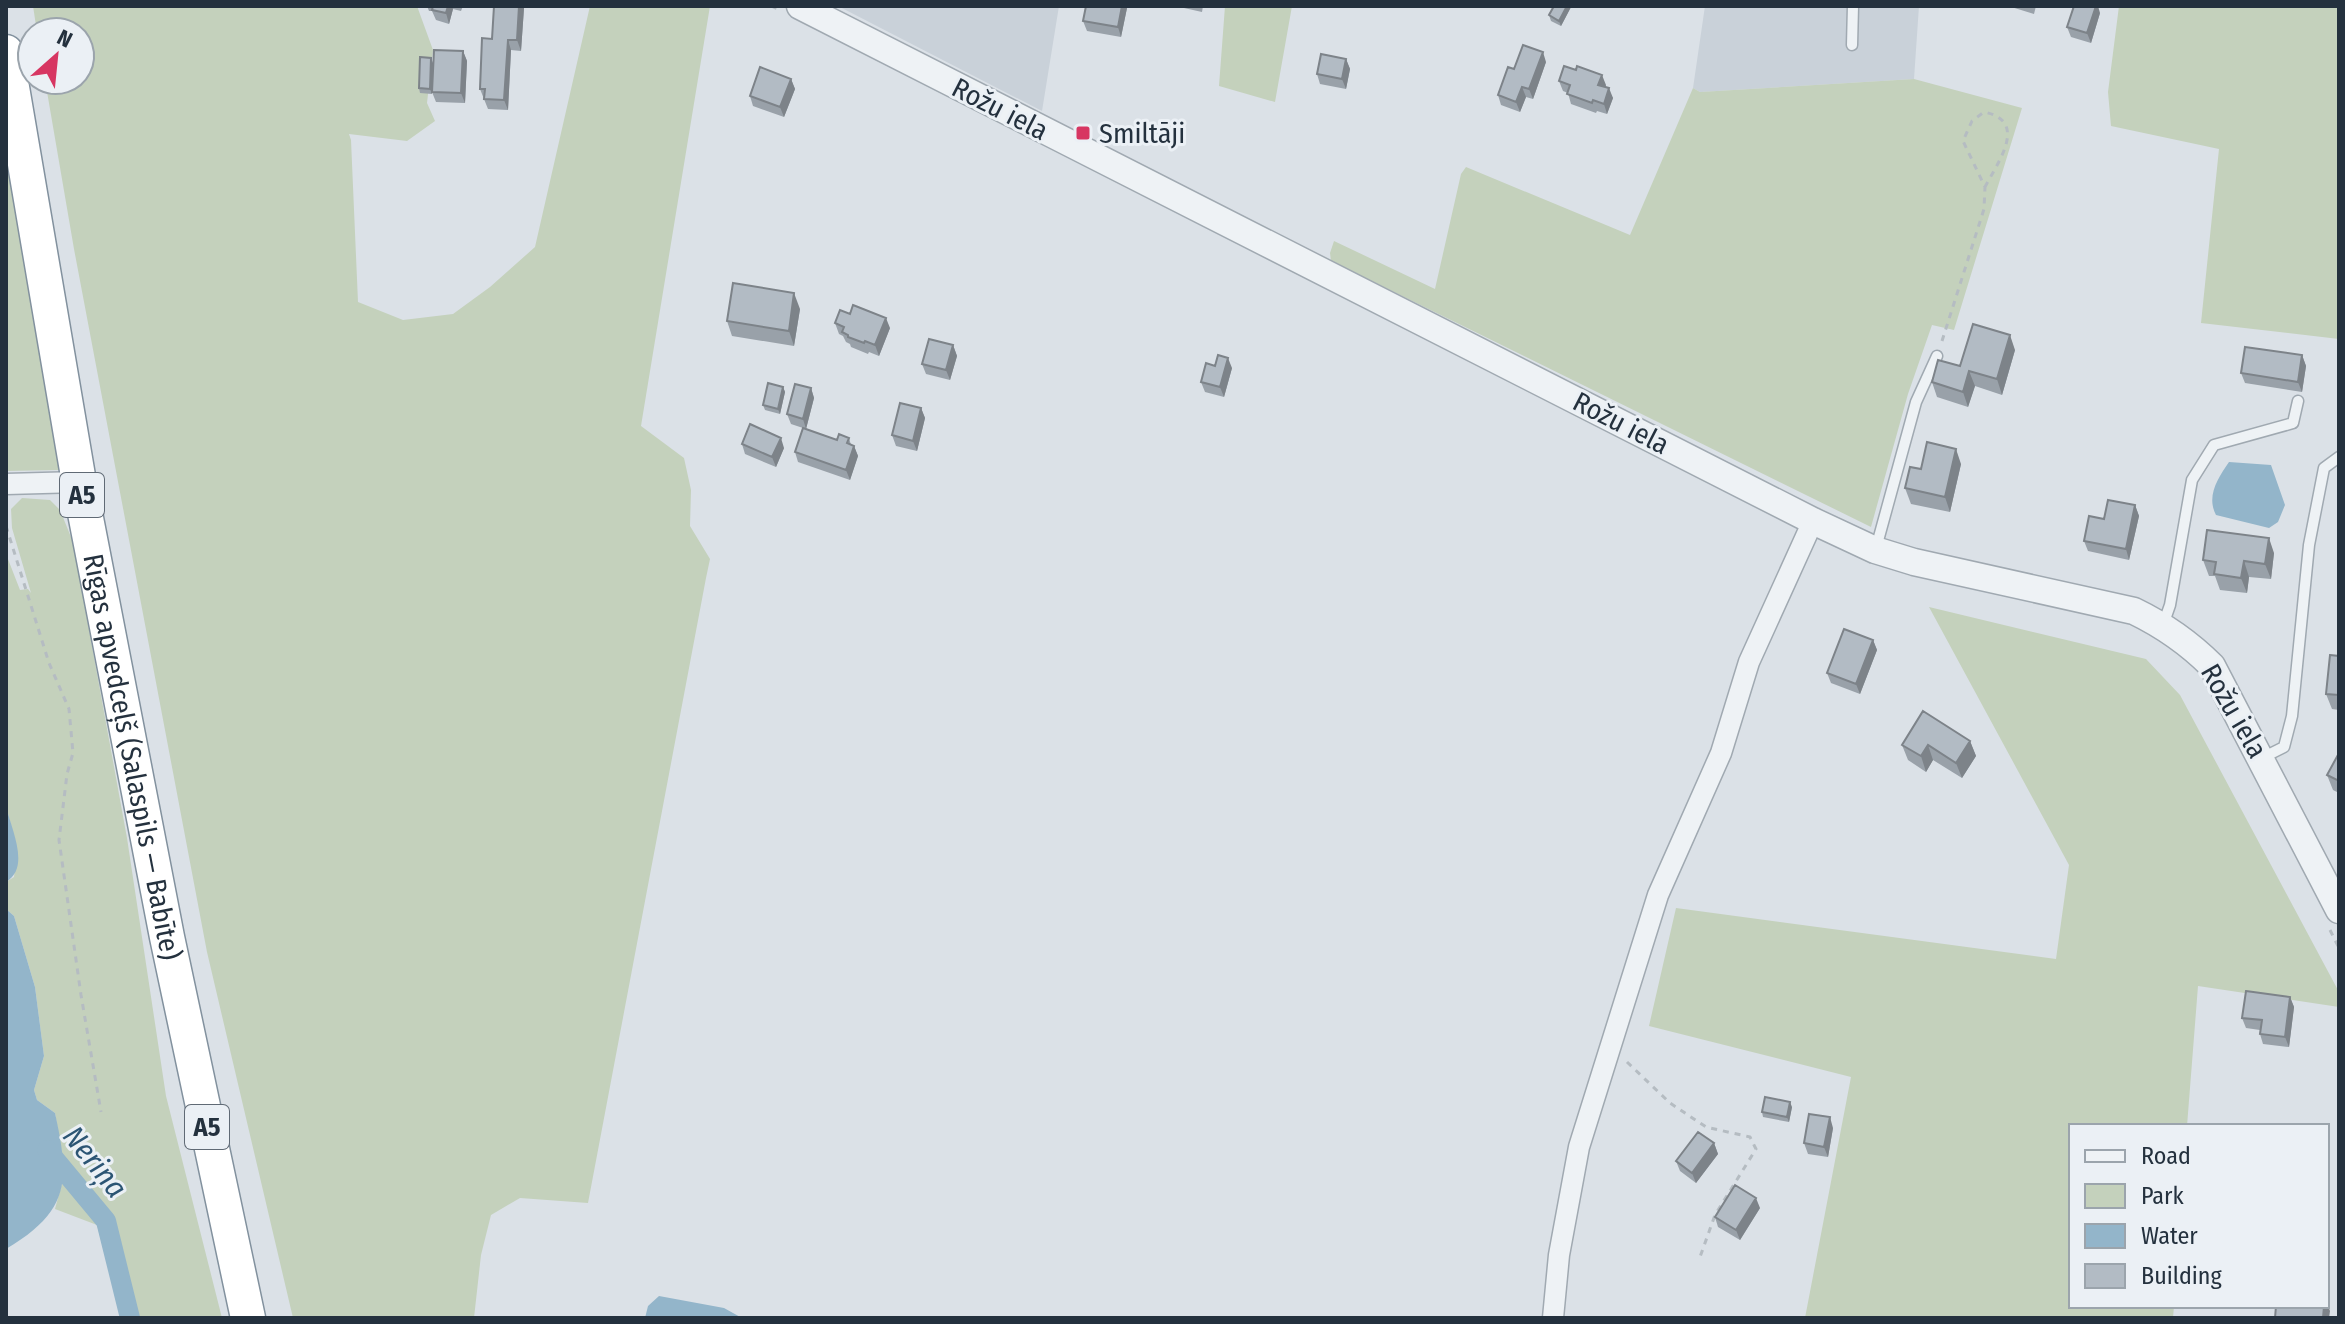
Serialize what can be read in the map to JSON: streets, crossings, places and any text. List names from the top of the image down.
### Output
{
  "streets": {
    "highway": ["A5", "Rīgas apvedceļš (Salaspils — Babīte)"],
    "street": ["Rožu iela"]
  },
  "water": ["Neriņa"],
  "places": {
    "transit": ["Smiltāji"]
  },
  "legend": [
    "Road",
    "Park",
    "Water",
    "Building"
  ],
  "north": "top right"
}
